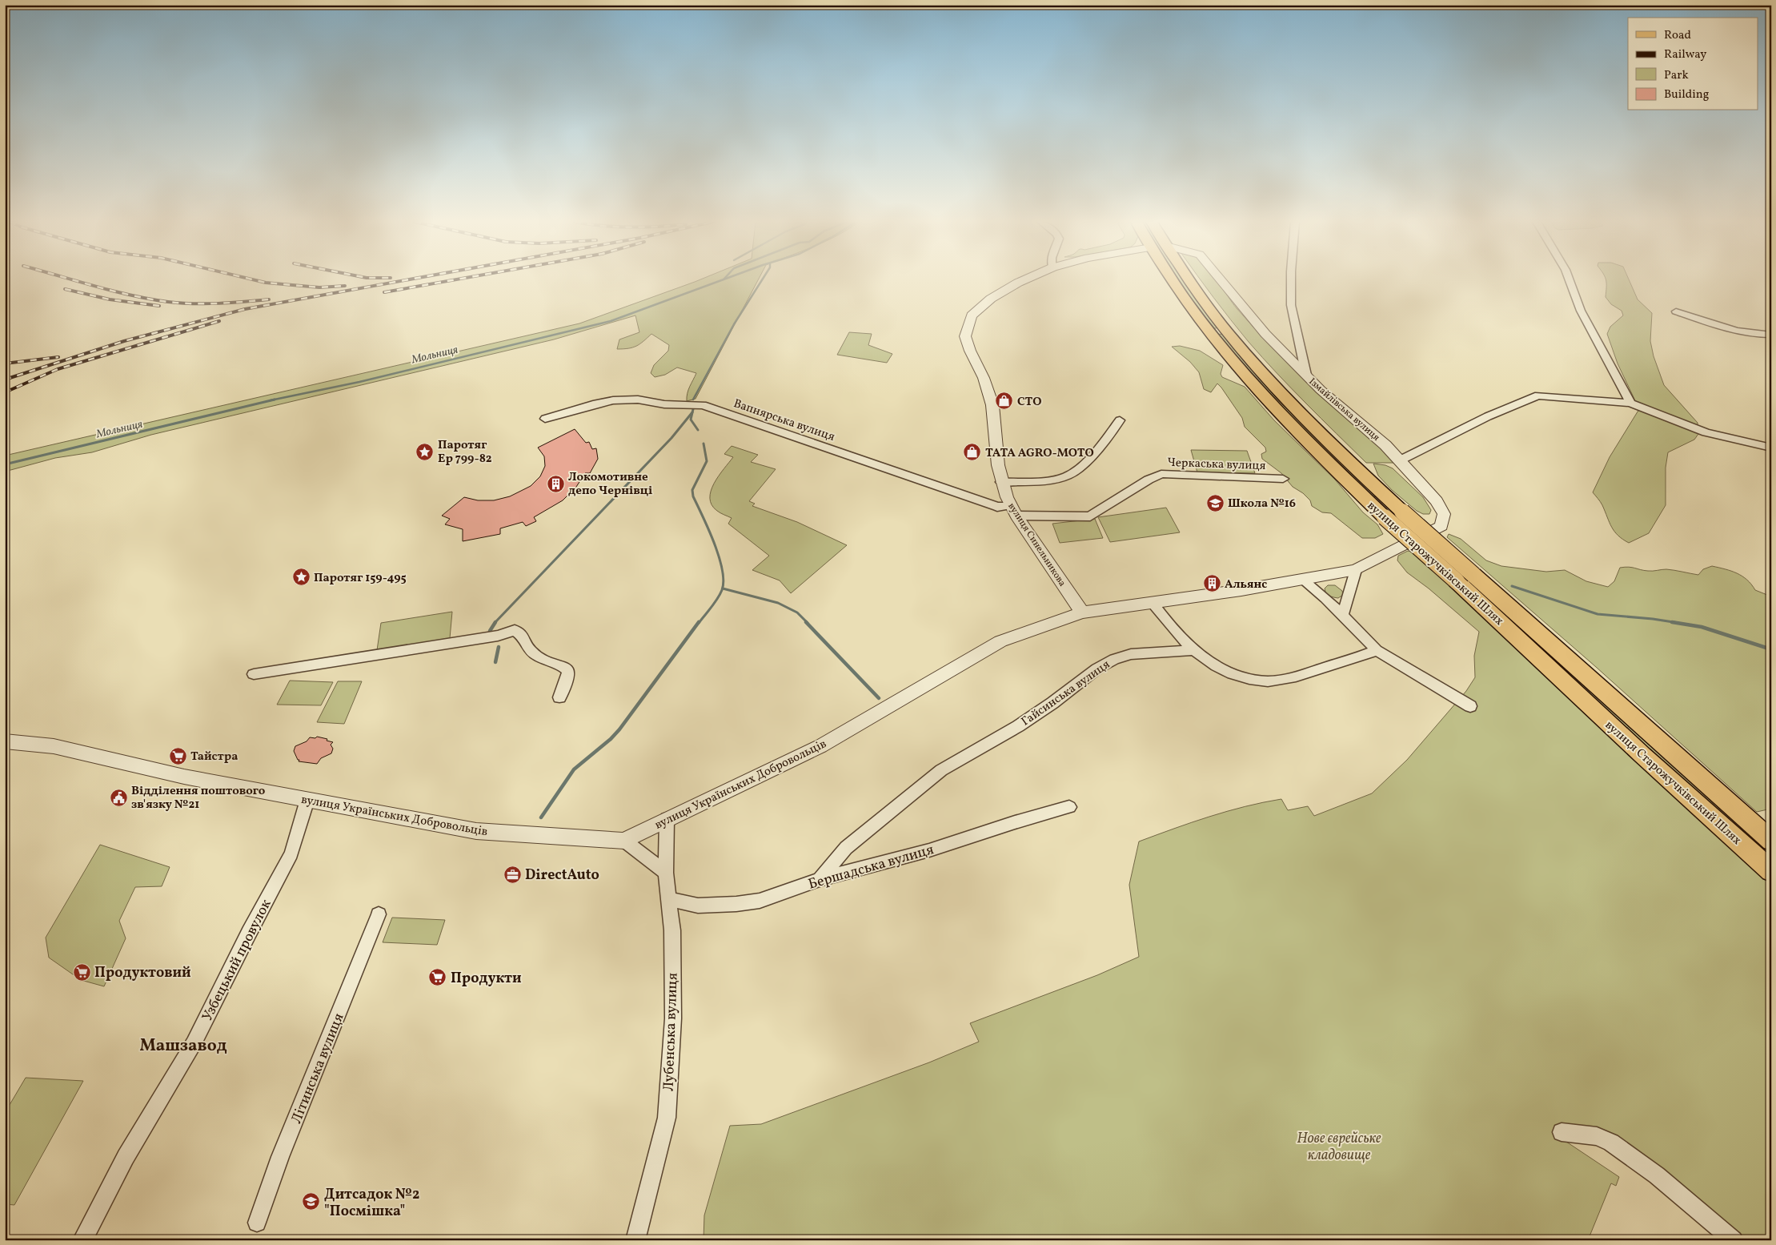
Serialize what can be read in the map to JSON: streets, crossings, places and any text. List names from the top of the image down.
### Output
{
  "streets": {
    "main road": ["вулиця Старожучківський Шлях"],
    "street": [
      "Ізмайлівська вулиця",
      "Вапнярська вулиця",
      "Черкаська вулиця",
      "вулиця Синельникова",
      "Гайсинська вулиця",
      "вулиця Українських Добровольців",
      "Бершадська вулиця",
      "Узбецький провулок",
      "Лубенська вулиця",
      "Літинська вулиця"
    ]
  },
  "crossings": [
    ["Ізмайлівська вулиця", "вулиця Українських Добровольців"],
    ["Вапнярська вулиця", "Черкаська вулиця"],
    ["Вапнярська вулиця", "вулиця Синельникова"],
    ["Черкаська вулиця", "вулиця Синельникова"],
    ["вулиця Синельникова", "вулиця Українських Добровольців"],
    ["Гайсинська вулиця", "Бершадська вулиця"],
    ["вулиця Українських Добровольців", "Узбецький провулок"],
    ["вулиця Українських Добровольців", "Лубенська вулиця"],
    ["Бершадська вулиця", "Лубенська вулиця"]
  ],
  "districts": ["Машзавод"],
  "water": ["Мольниця"],
  "parks": ["Нове єврейське кладовище"],
  "places": {
    "shop": ["СТО", "TATA AGRO-MOTO"],
    "place": ["Паротяг Ер 799-82", "Паротяг 159-495"],
    "building": ["Локомотивне депо Чернівці", "Альянс"],
    "school or university": ["Школа №16", "Дитсадок №2 \"Посмішка\""],
    "supermarket": ["Тайстра", "Продуктовий", "Продукти"],
    "public building": ["Відділення поштового зв'язку №21"],
    "office": ["DirectAuto"]
  },
  "legend": [
    "Road",
    "Railway",
    "Park",
    "Building"
  ]
}
